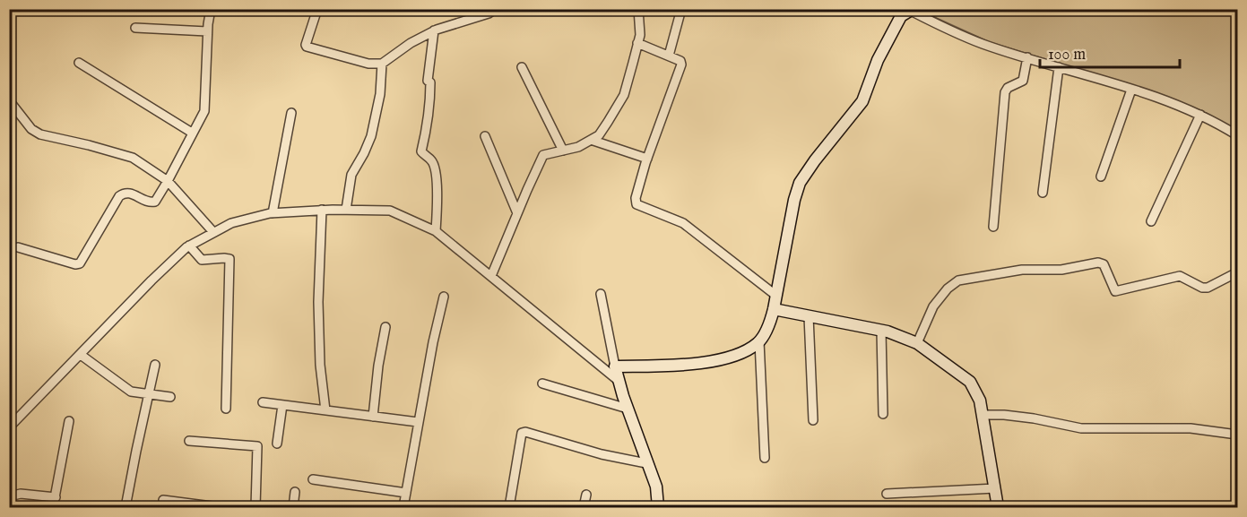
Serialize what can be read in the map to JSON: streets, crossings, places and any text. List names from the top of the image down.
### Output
{
  "scale_bar": "100 m"
}
